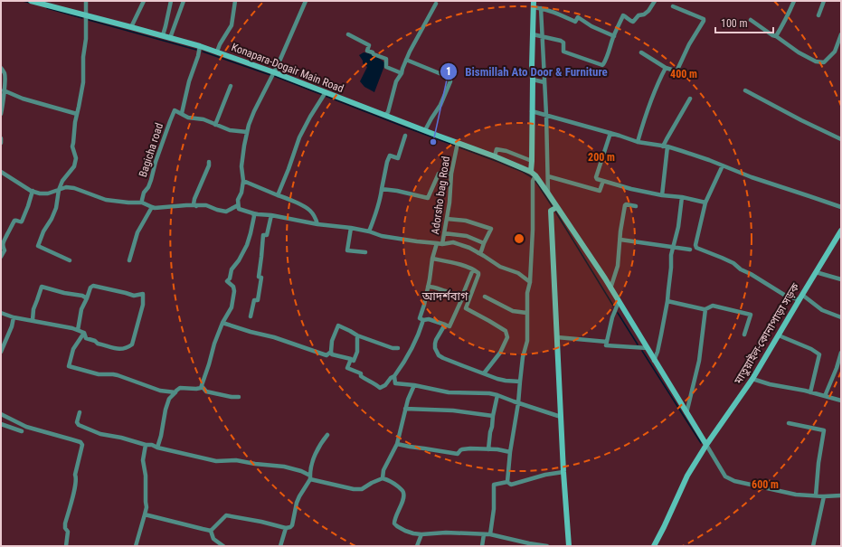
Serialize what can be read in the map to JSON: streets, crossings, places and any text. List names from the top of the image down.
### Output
{
  "streets": {
    "main road": ["Konapara-Dogair Main Road", "মাতুয়াইল-কোনাপাড়া সড়ক"],
    "street": ["Bagicha road", "Adorsho bag Road"]
  },
  "crossings": [
    ["Konapara-Dogair Main Road", "Adorsho bag Road"]
  ],
  "districts": ["আদর্শবাগ"],
  "places": ["Bismillah Ato Door & Furniture"],
  "scale_bar": "100 m",
  "rings": ["400 m", "200 m", "600 m"]
}
